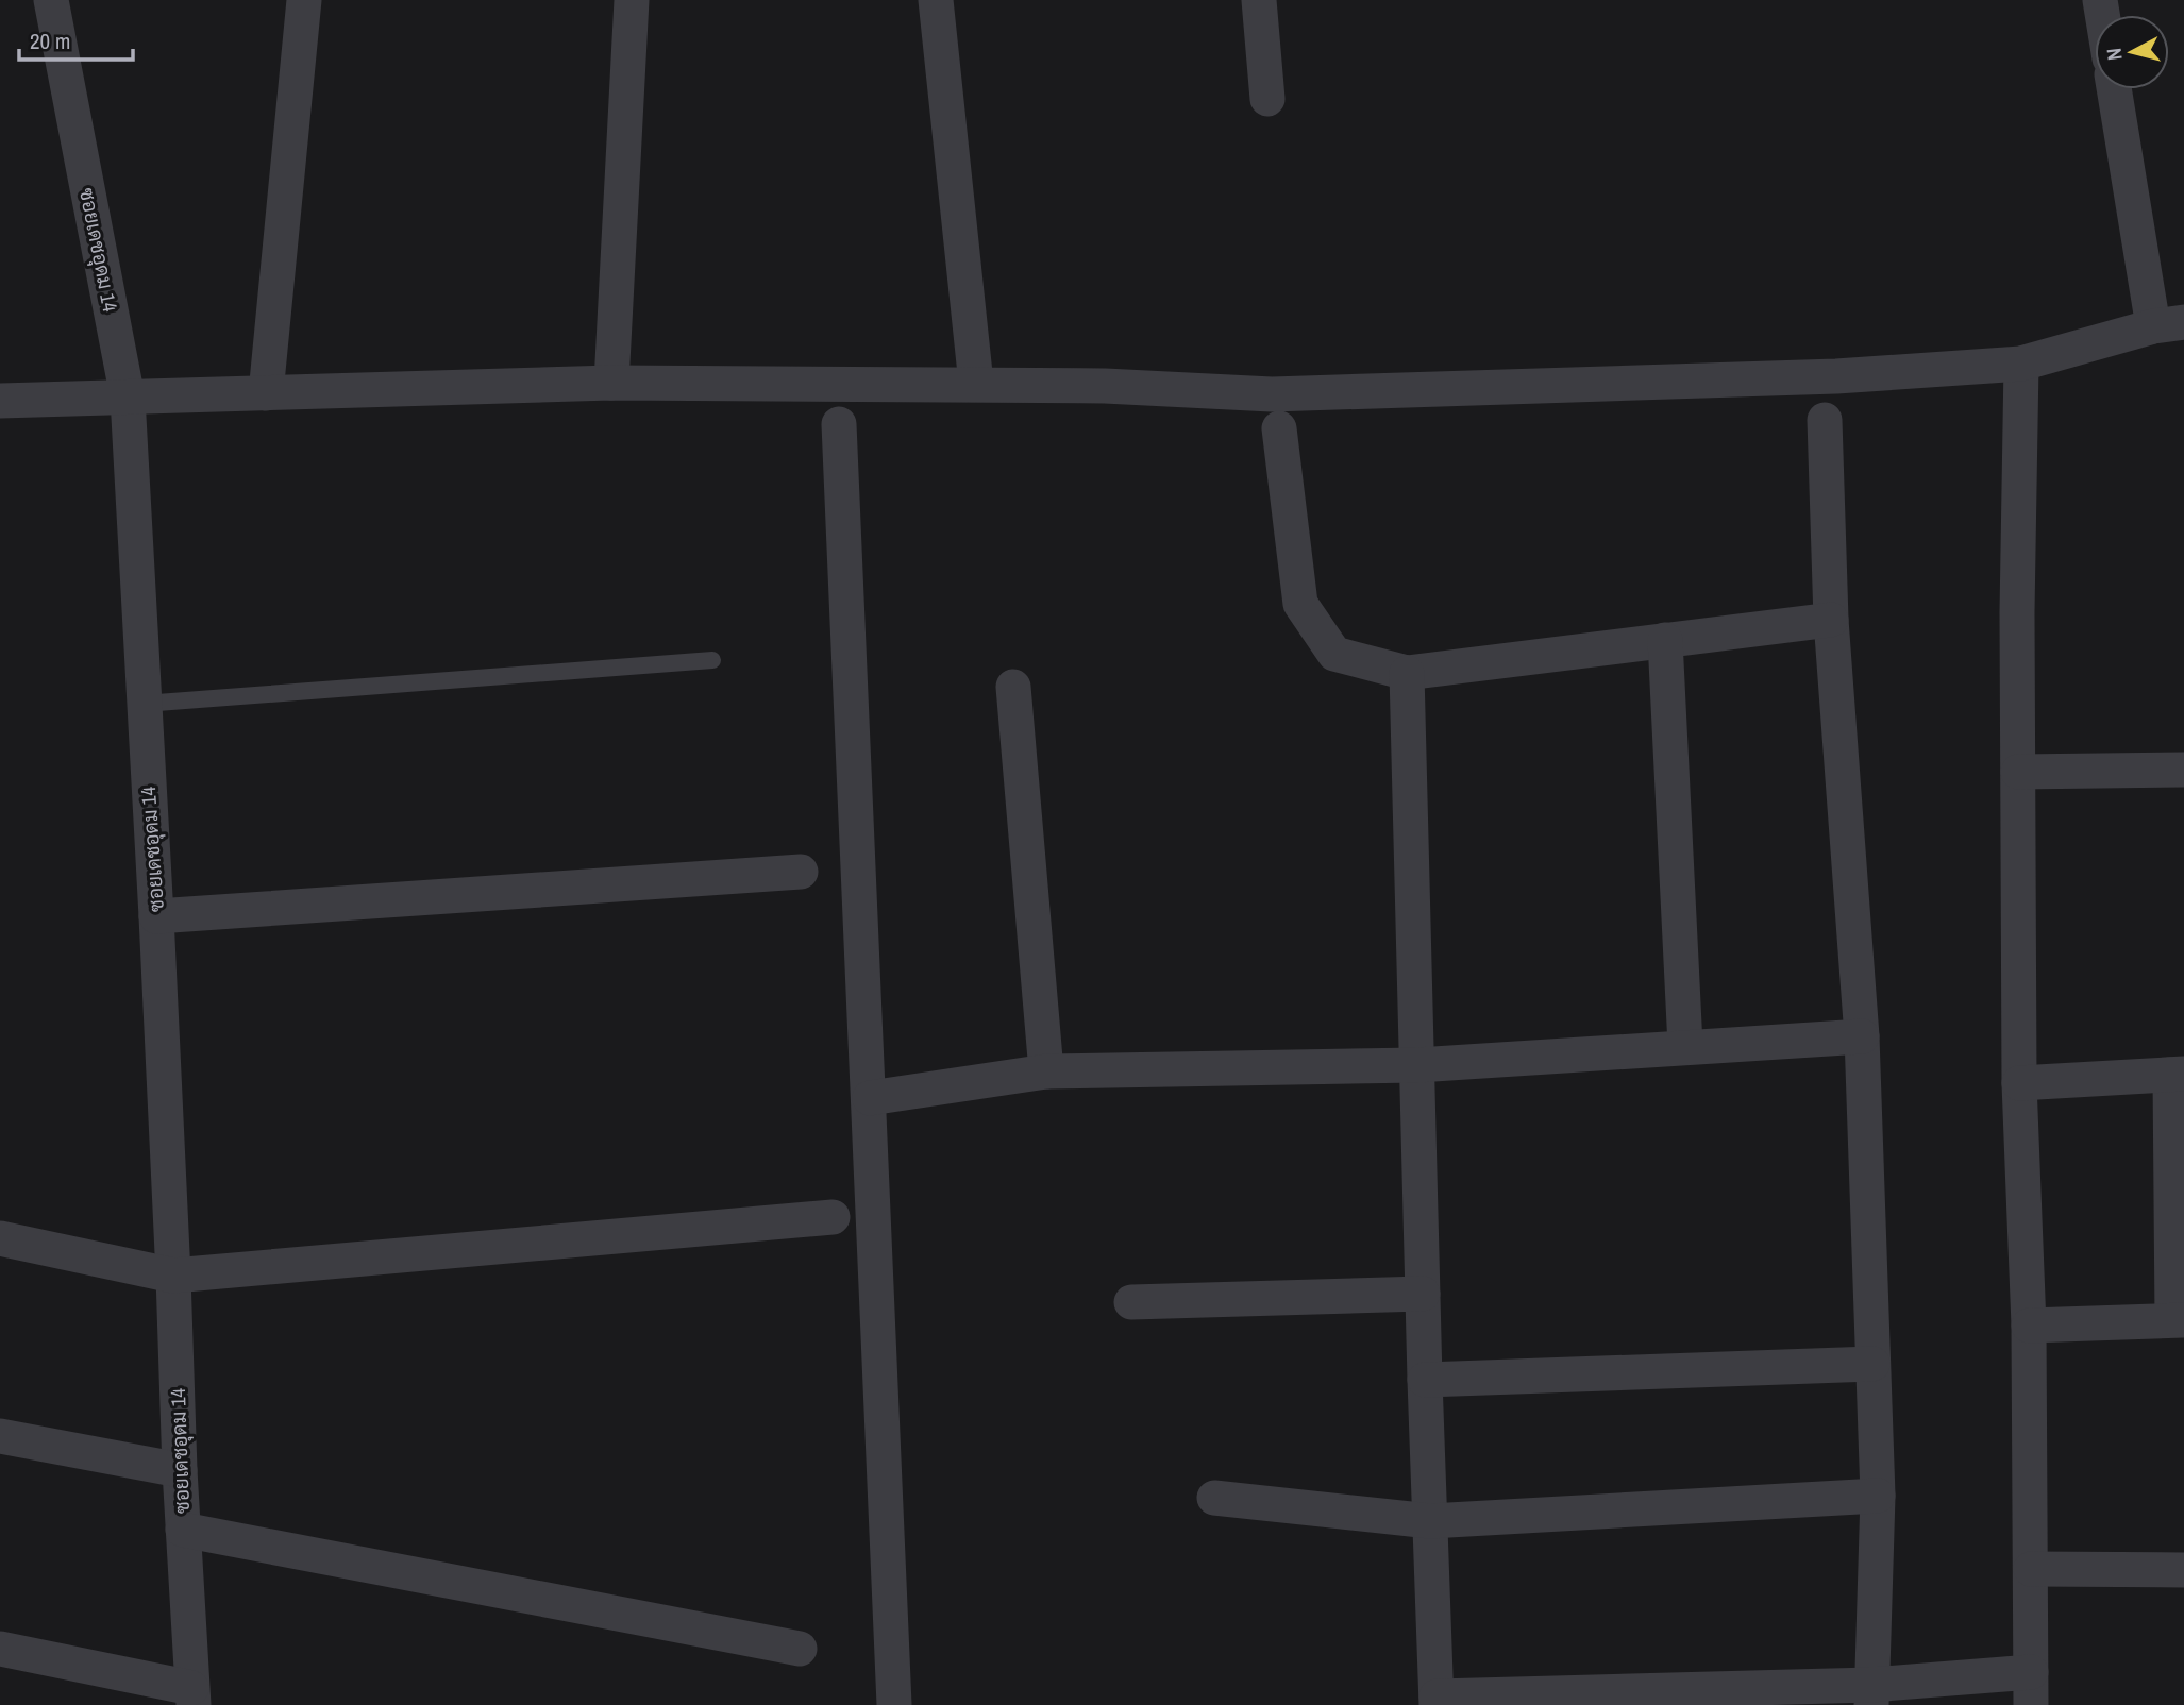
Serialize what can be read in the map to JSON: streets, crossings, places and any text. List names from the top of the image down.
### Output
{
  "streets": {
    "street": ["ซอยเดชอุดม 14"]
  },
  "scale_bar": "20 m",
  "north": "left"
}
